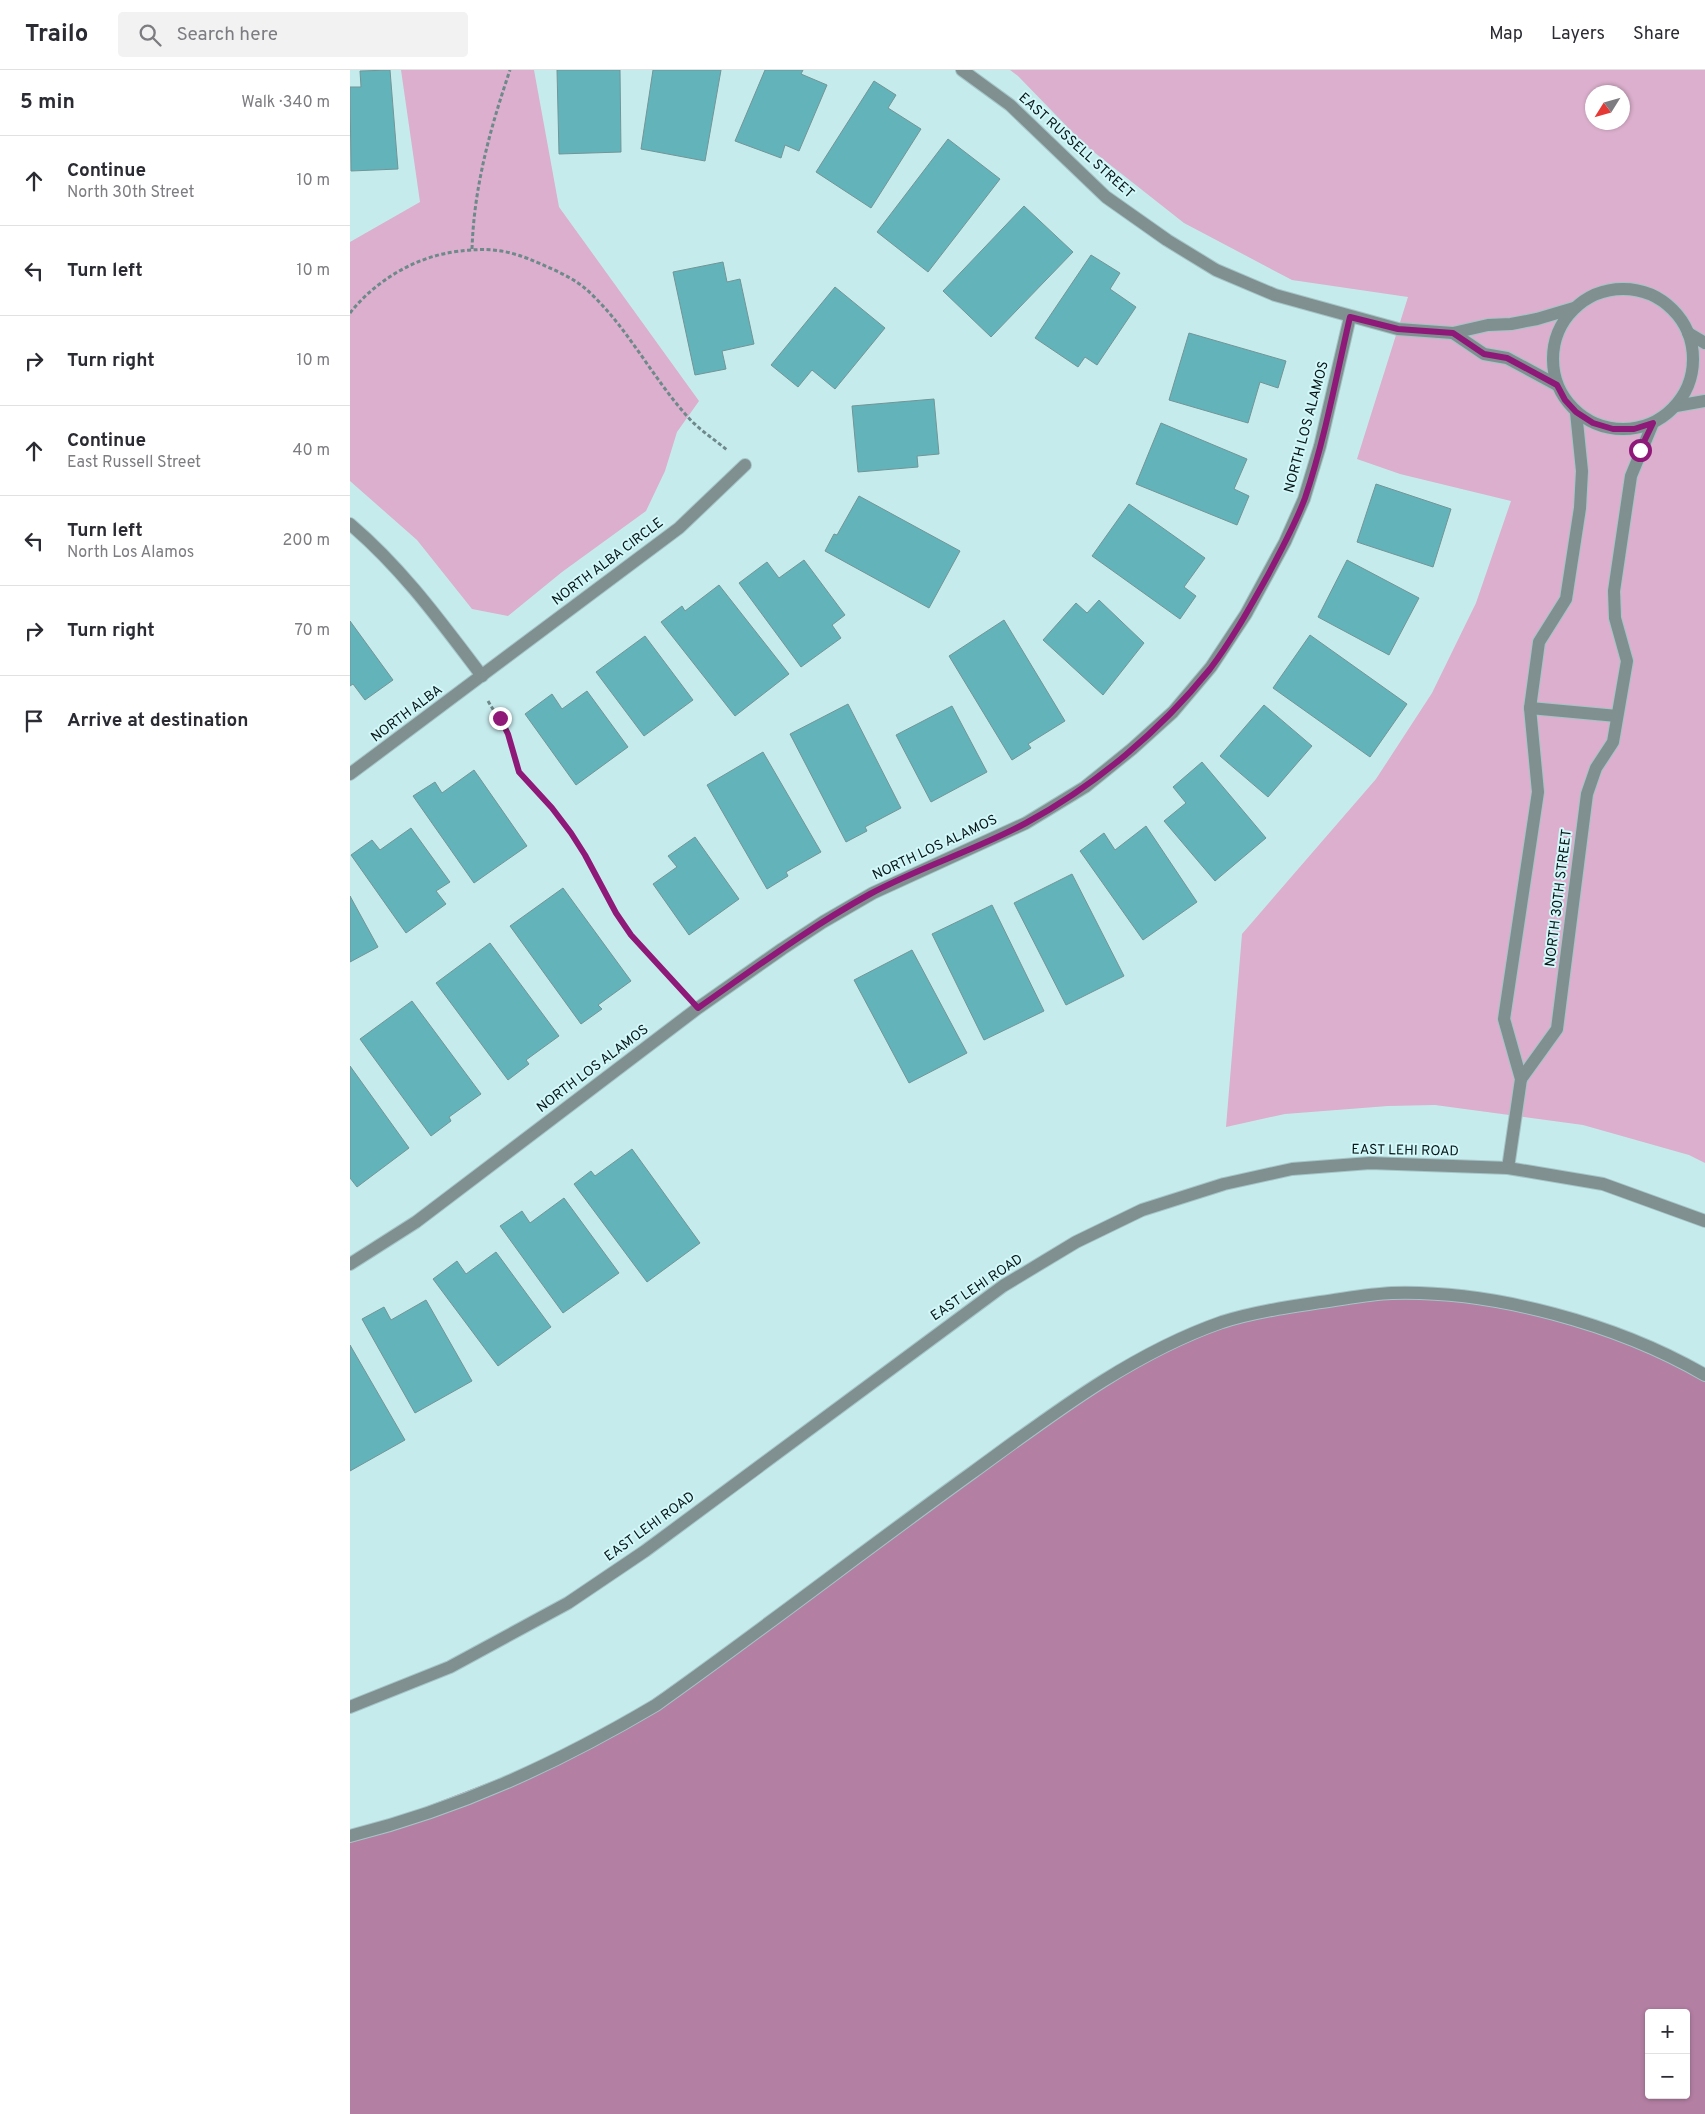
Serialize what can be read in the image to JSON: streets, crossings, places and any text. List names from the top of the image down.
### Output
{
  "streets": {
    "street": [
      "EAST RUSSELL STREET",
      "NORTH LOS ALAMOS",
      "NORTH ALBA CIRCLE",
      "NORTH ALBA",
      "NORTH 30TH STREET",
      "EAST LEHI ROAD"
    ]
  },
  "crossings": [
    ["EAST RUSSELL STREET", "NORTH LOS ALAMOS"],
    ["EAST RUSSELL STREET", "NORTH 30TH STREET"],
    ["NORTH ALBA CIRCLE", "NORTH ALBA"],
    ["NORTH 30TH STREET", "EAST LEHI ROAD"]
  ],
  "north": "bottom left",
  "page": {
    "header": "Trailo",
    "search": "Search here",
    "nav": ["Map", "Layers", "Share"],
    "heading": ["5 min", "Walk · 340 m"],
    "list": [
      ["Continue", "North 30th Street", "10 m"],
      ["Turn left", "10 m"],
      ["Turn right", "10 m"],
      ["Continue", "East Russell Street", "40 m"],
      ["Turn left", "North Los Alamos", "200 m"],
      ["Turn right", "70 m"],
      "Arrive at destination"
    ],
    "map_buttons": ["+", "−"]
  }
}
